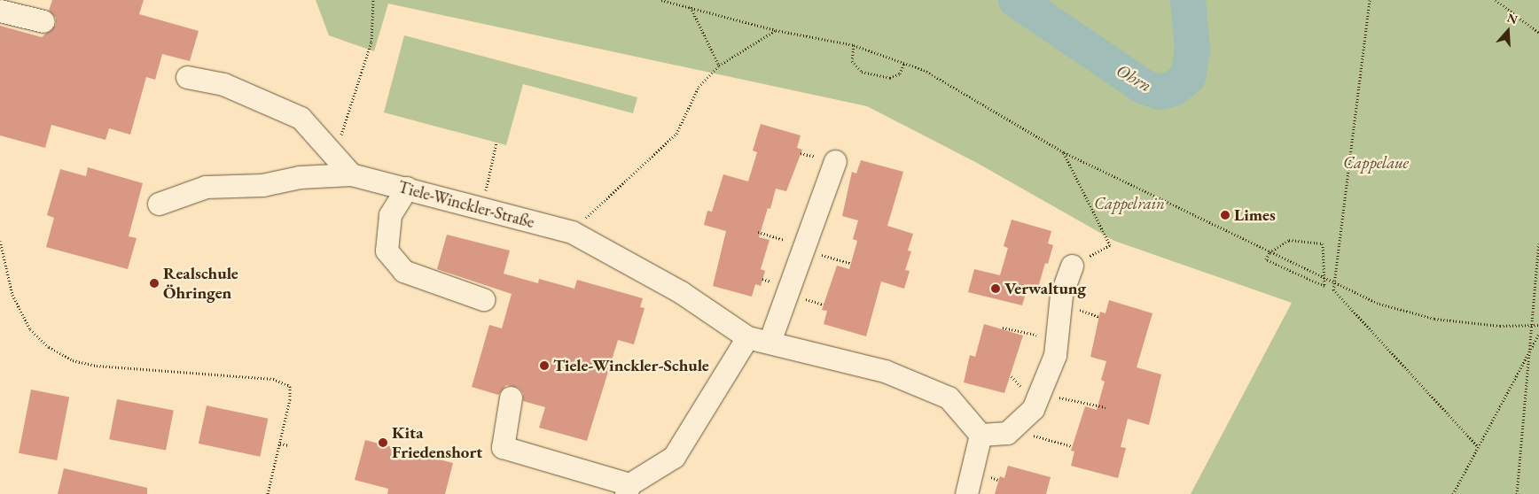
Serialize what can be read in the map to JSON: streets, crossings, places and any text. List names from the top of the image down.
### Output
{
  "streets": {
    "lane": ["Tiele-Winckler-Straße"]
  },
  "water": ["Ohrn"],
  "parks": ["Cappelaue", "Cappelrain"],
  "places": [
    "Limes",
    "Realschule Öhringen",
    "Verwaltung",
    "Tiele-Winckler-Schule",
    "Kita Friedenshort"
  ],
  "north": "top"
}
